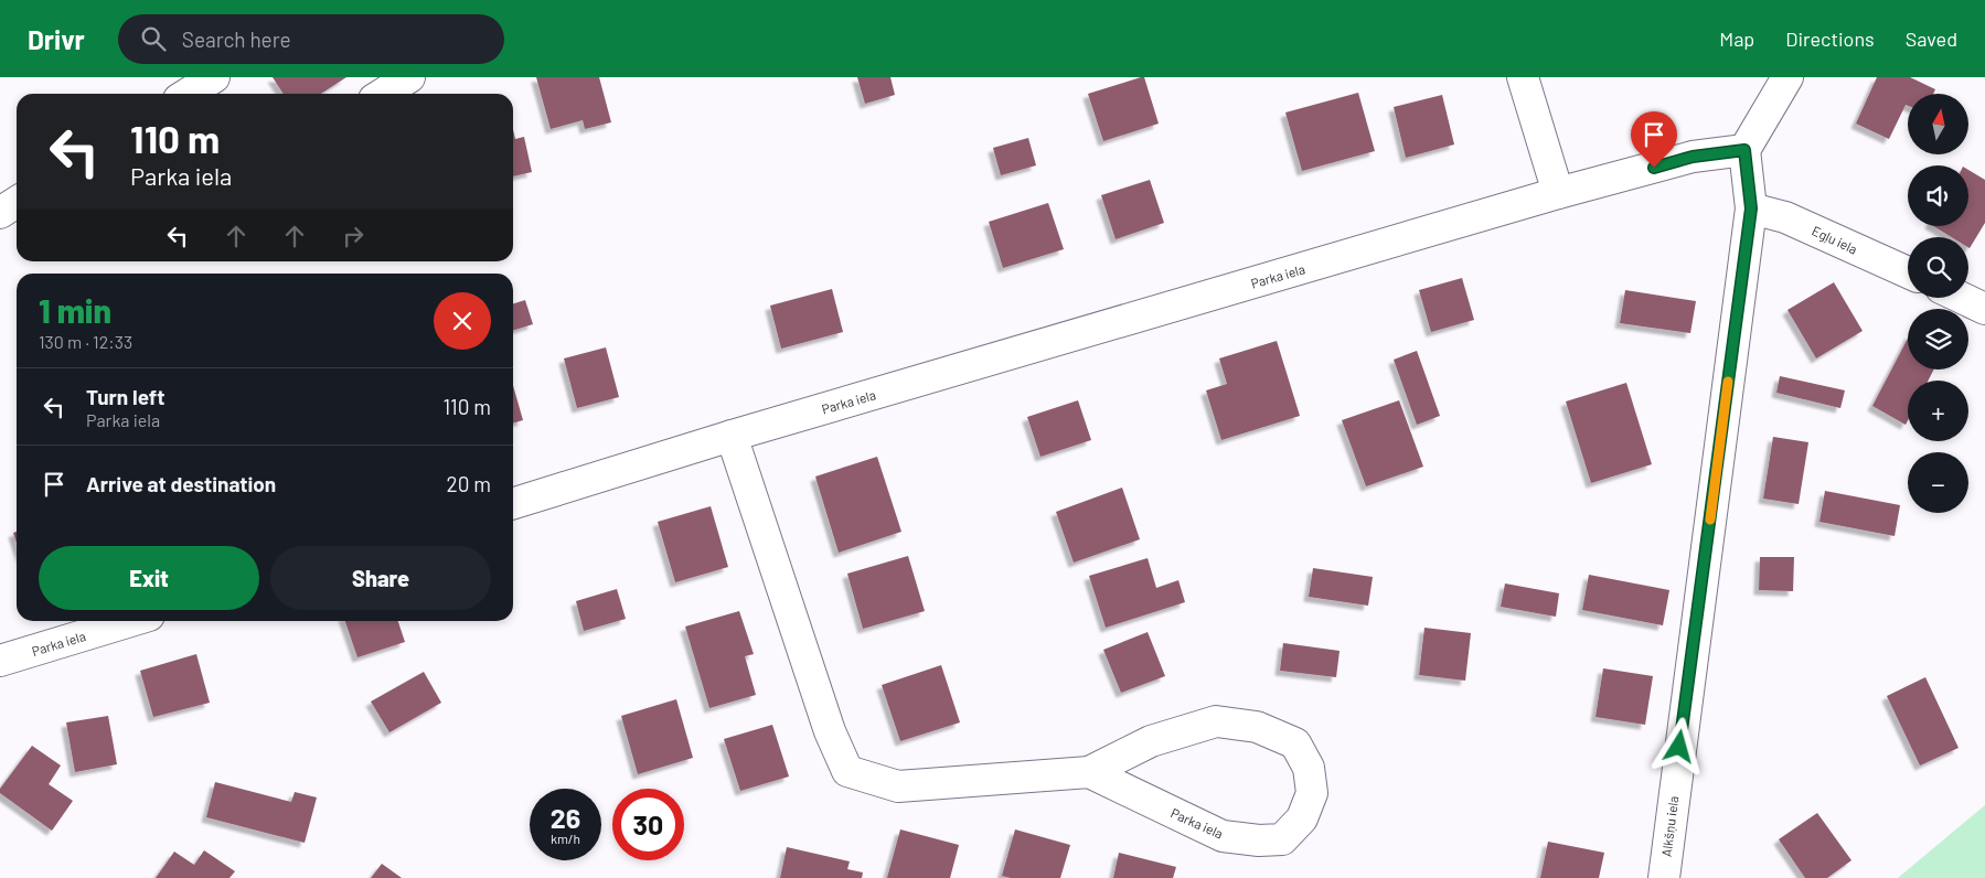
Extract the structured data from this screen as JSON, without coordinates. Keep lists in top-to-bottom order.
{
  "streets": {
    "street": ["Egļu iela", "Parka iela", "Alkšņu iela"]
  },
  "crossings": [
    ["Egļu iela", "Alkšņu iela"],
    ["Parka iela", "Alkšņu iela"]
  ],
  "north": "top",
  "page": {
    "header": "Drivr",
    "search": "Search here",
    "nav": ["Map", "Directions", "Saved"],
    "map_buttons": ["+", "−"],
    "turn": ["110 m", "Parka iela"],
    "heading": ["1 min", "130 m · 12:33"],
    "list": [
      {
        "name": "Turn left",
        "note": "Parka iela",
        "value": "110 m"
      },
      {
        "name": "Arrive at destination",
        "value": "20 m"
      }
    ],
    "buttons": ["Exit", "Share"],
    "speed": "26 km/h",
    "limit": "30"
  }
}
